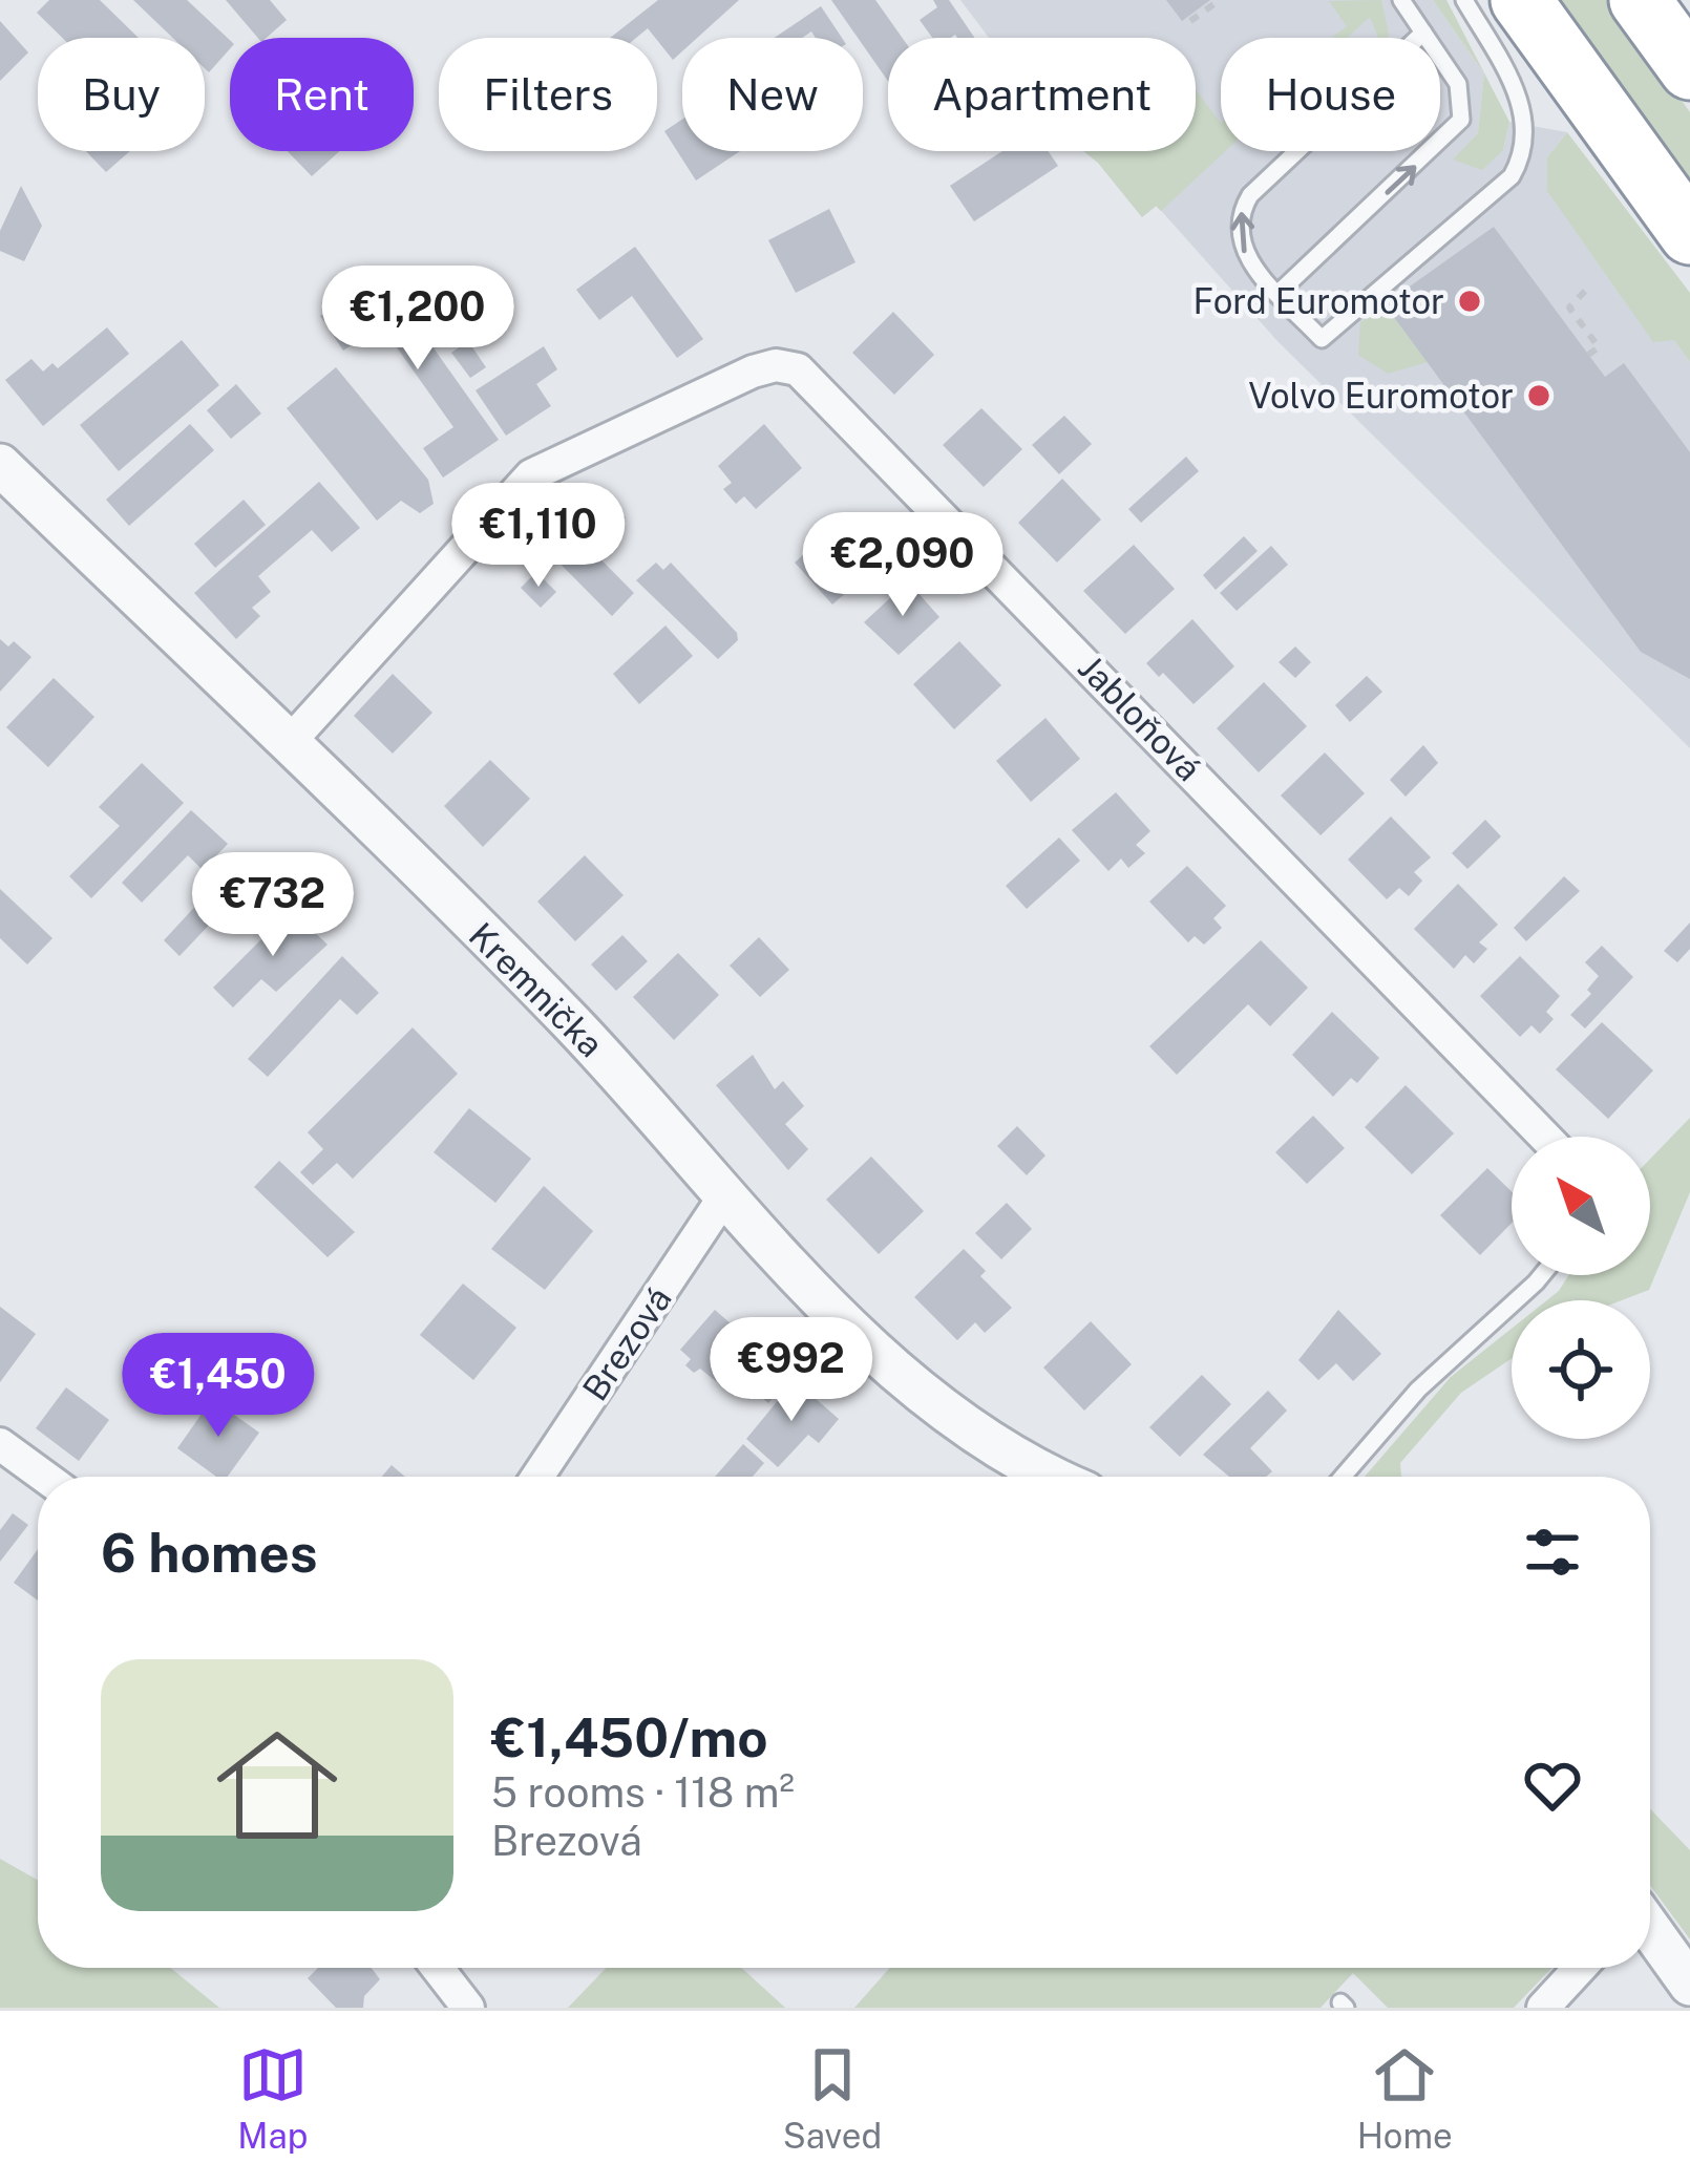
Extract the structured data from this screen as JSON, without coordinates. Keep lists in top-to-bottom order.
{
  "streets": {
    "street": ["Jabloňová", "Kremnička", "Brezová"]
  },
  "crossings": [
    ["Jabloňová", "Kremnička"],
    ["Kremnička", "Brezová"]
  ],
  "places": ["Ford Euromotor", "Volvo Euromotor"],
  "north": "top left",
  "page": {
    "chip": [
      "Buy",
      "Rent",
      "Filters",
      "New",
      "Apartment",
      "House"
    ],
    "price": [
      "€1,200",
      "€1,110",
      "€2,090",
      "€732",
      "€992",
      "€1,450"
    ],
    "heading": "6 homes",
    "list": [
      {
        "name": "€1,450/mo",
        "note": "5 rooms · 118 m² · Brezová"
      }
    ],
    "tabs": ["Map", "Saved", "Home"]
  }
}
